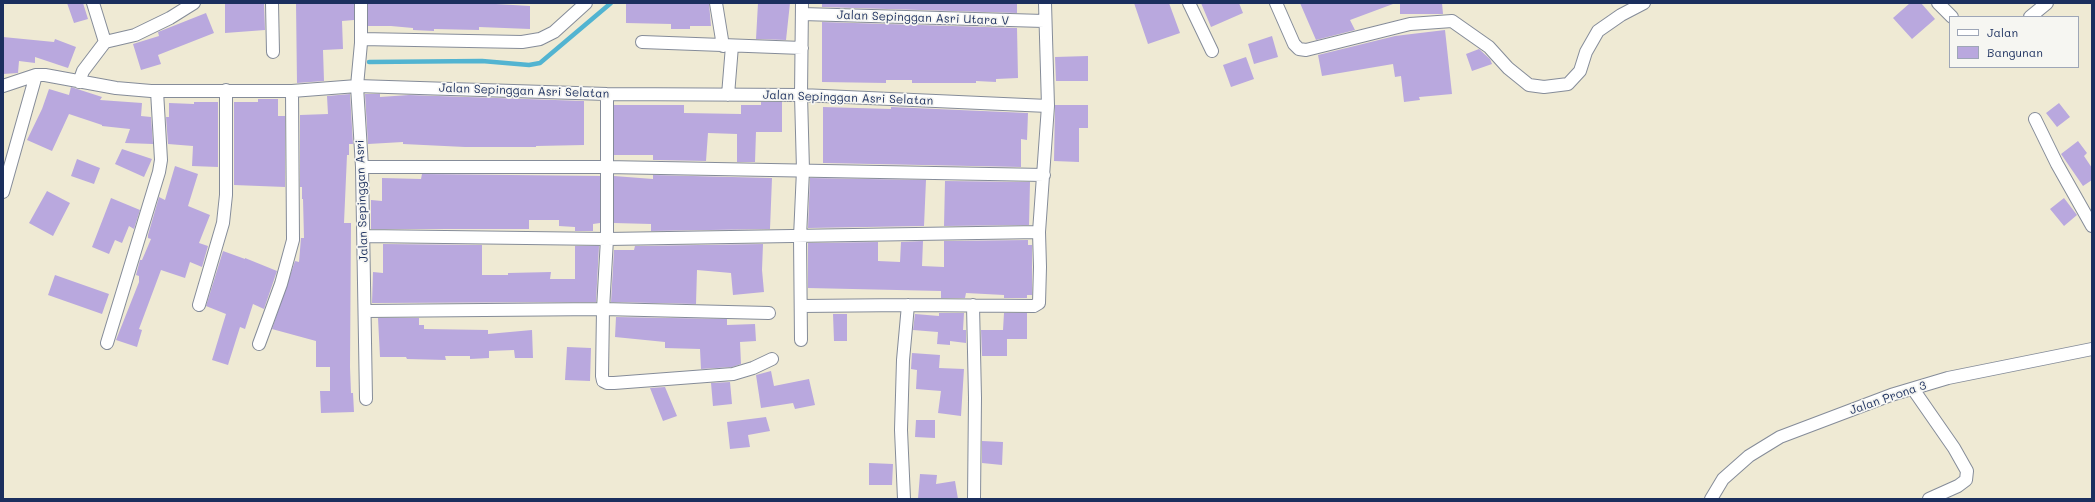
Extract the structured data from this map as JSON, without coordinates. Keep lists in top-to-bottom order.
{
  "streets": {
    "street": [
      "Jalan Sepinggan Asri Utara V",
      "Jalan Sepinggan Asri Selatan",
      "Jalan Sepinggan Asri",
      "Jalan Prona 3"
    ]
  },
  "crossings": [
    ["Jalan Sepinggan Asri Selatan", "Jalan Sepinggan Asri"]
  ],
  "legend": ["Jalan", "Bangunan"]
}
